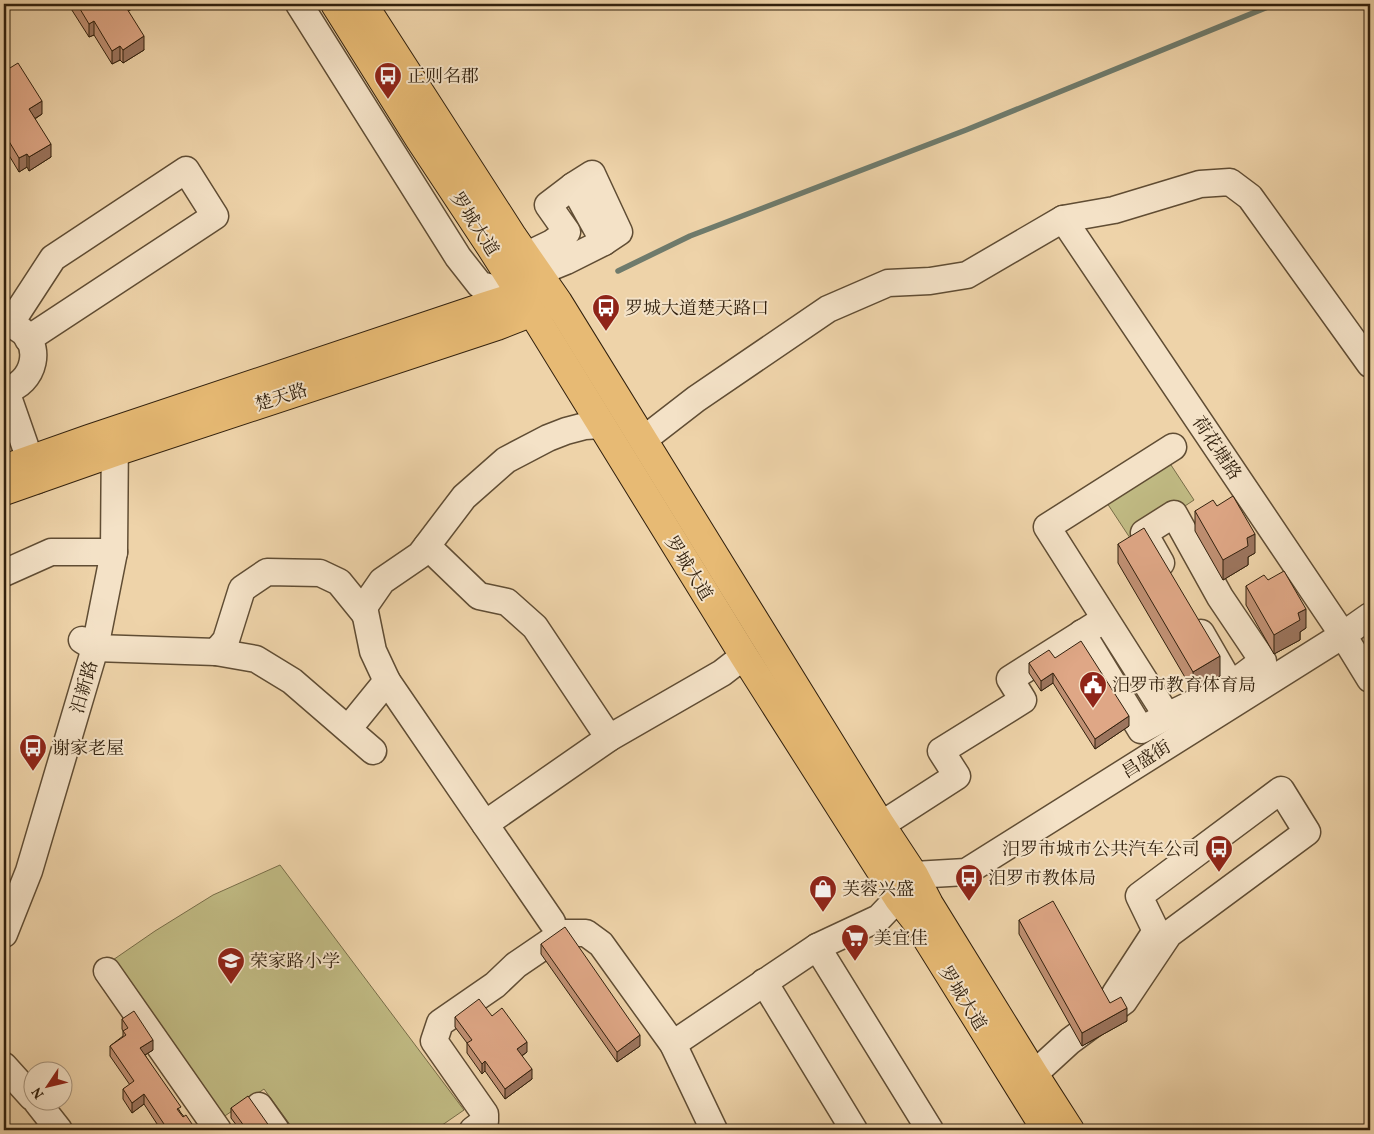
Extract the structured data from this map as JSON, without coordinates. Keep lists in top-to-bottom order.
{
  "streets": {
    "main road": ["罗城大道", "楚天路"],
    "street": ["荷花塘路", "汨新路", "昌盛街"]
  },
  "crossings": [
    ["罗城大道", "楚天路"],
    ["罗城大道", "昌盛街"],
    ["楚天路", "汨新路"],
    ["荷花塘路", "昌盛街"]
  ],
  "places": {
    "bus stop": [
      "正则名郡",
      "罗城大道楚天路口",
      "谢家老屋",
      "汨罗市城市公共汽车公司",
      "汨罗市教体局"
    ],
    "public building": ["汨罗市教育体育局"],
    "shop": ["芙蓉兴盛"],
    "supermarket": ["美宜佳"],
    "school or university": ["荣家路小学"]
  },
  "north": "bottom left"
}
